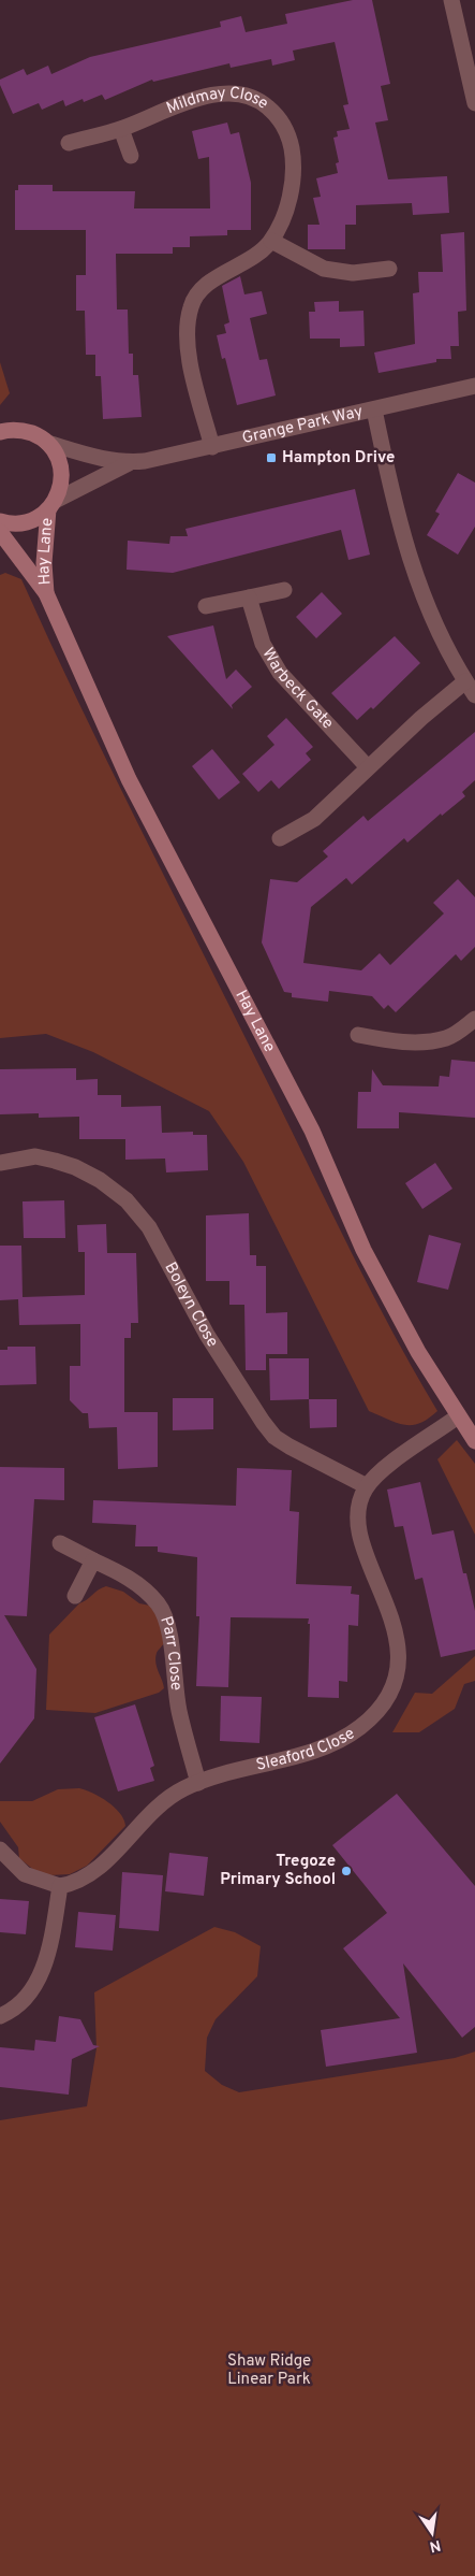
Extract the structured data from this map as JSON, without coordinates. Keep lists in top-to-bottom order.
{
  "streets": {
    "street": [
      "Mildmay Close",
      "Grange Park Way",
      "Hay Lane",
      "Warbeck Gate",
      "Boleyn Close",
      "Parr Close",
      "Sleaford Close"
    ]
  },
  "crossings": [
    ["Mildmay Close", "Grange Park Way"],
    ["Grange Park Way", "Hay Lane"],
    ["Hay Lane", "Sleaford Close"],
    ["Boleyn Close", "Sleaford Close"],
    ["Parr Close", "Sleaford Close"]
  ],
  "parks": ["Shaw Ridge Linear Park"],
  "places": {
    "transit": ["Hampton Drive"],
    "other": ["Tregoze Primary School"]
  },
  "north": "bottom"
}
